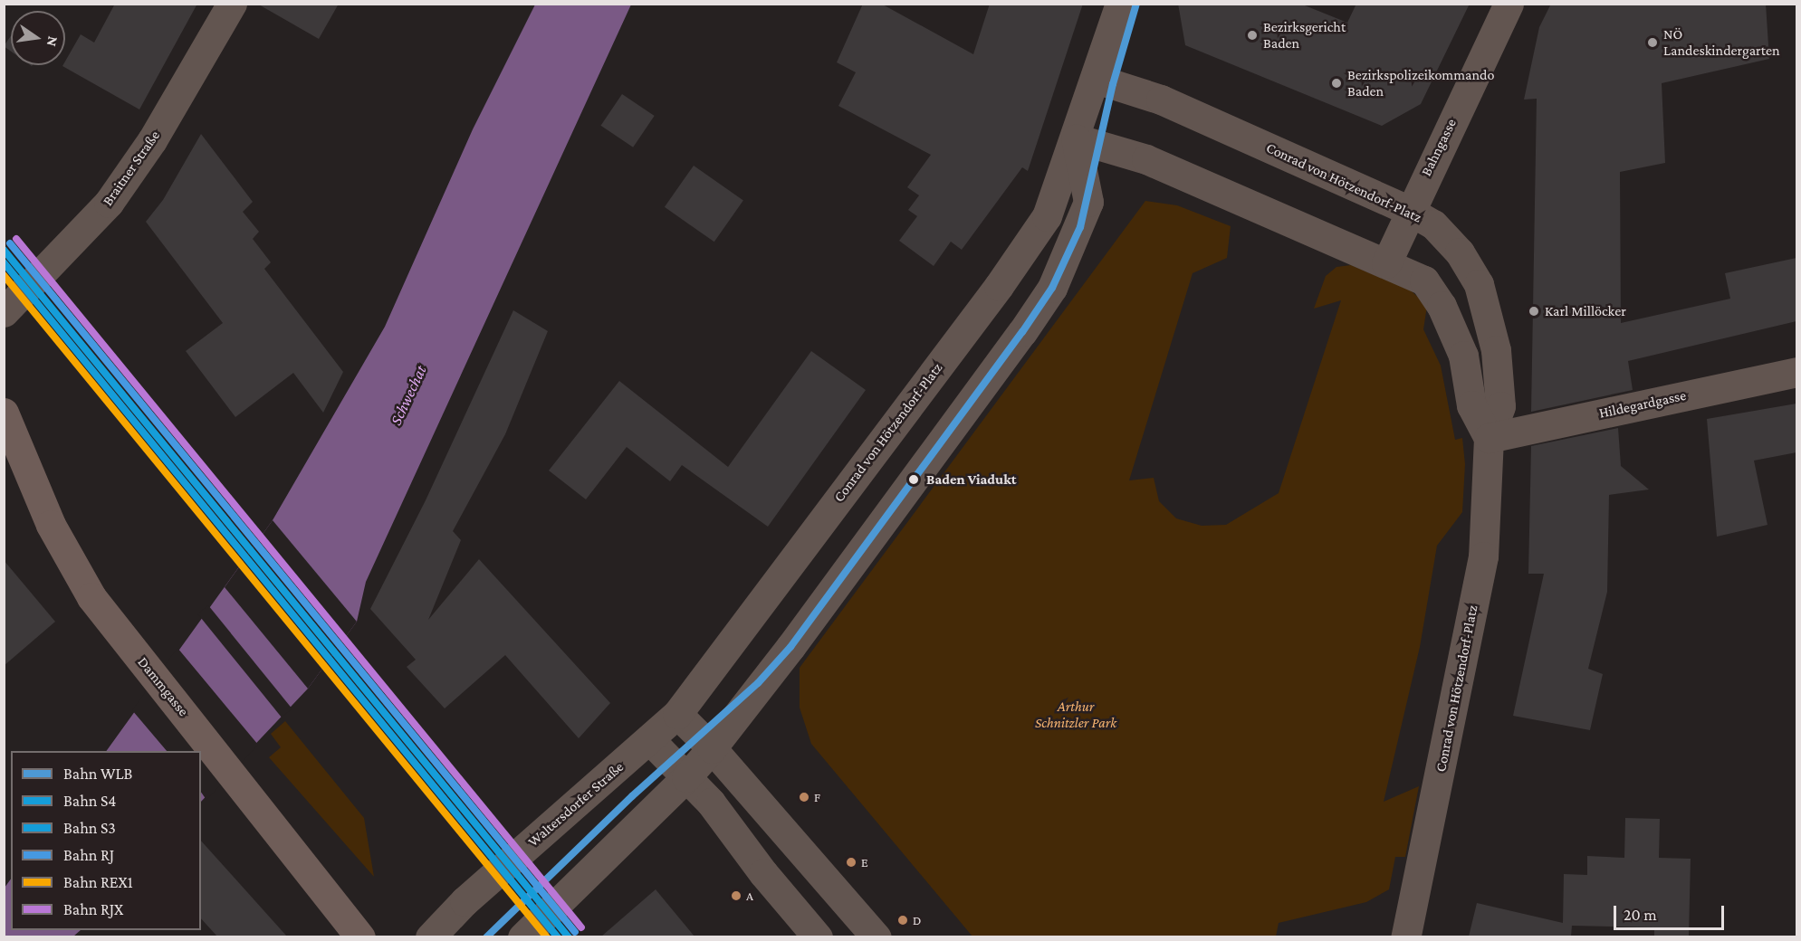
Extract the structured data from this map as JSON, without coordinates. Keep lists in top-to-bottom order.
{
  "streets": {
    "main road": ["Dammgasse"],
    "street": [
      "Bahngasse",
      "Braitner Straße",
      "Conrad von Hötzendorf-Platz",
      "Hildegardgasse",
      "Waltersdorfer Straße"
    ]
  },
  "crossings": [
    ["Bahngasse", "Conrad von Hötzendorf-Platz"],
    ["Conrad von Hötzendorf-Platz", "Hildegardgasse"],
    ["Conrad von Hötzendorf-Platz", "Waltersdorfer Straße"]
  ],
  "water": ["Schwechat"],
  "parks": ["Arthur Schnitzler Park"],
  "places": [
    "Bezirksgericht Baden",
    "NÖ Landeskindergarten",
    "Bezirkspolizeikommando Baden",
    "Karl Millöcker",
    "Baden Viadukt",
    "F",
    "E",
    "A",
    "D"
  ],
  "lines": [
    "rail line WLB",
    "rail line RJX",
    "rail line RJ",
    "rail line S4",
    "rail line S3",
    "rail line REX1"
  ],
  "legend": [
    "Bahn WLB",
    "Bahn S4",
    "Bahn S3",
    "Bahn RJ",
    "Bahn REX1",
    "Bahn RJX"
  ],
  "scale_bar": "20 m",
  "north": "right"
}
